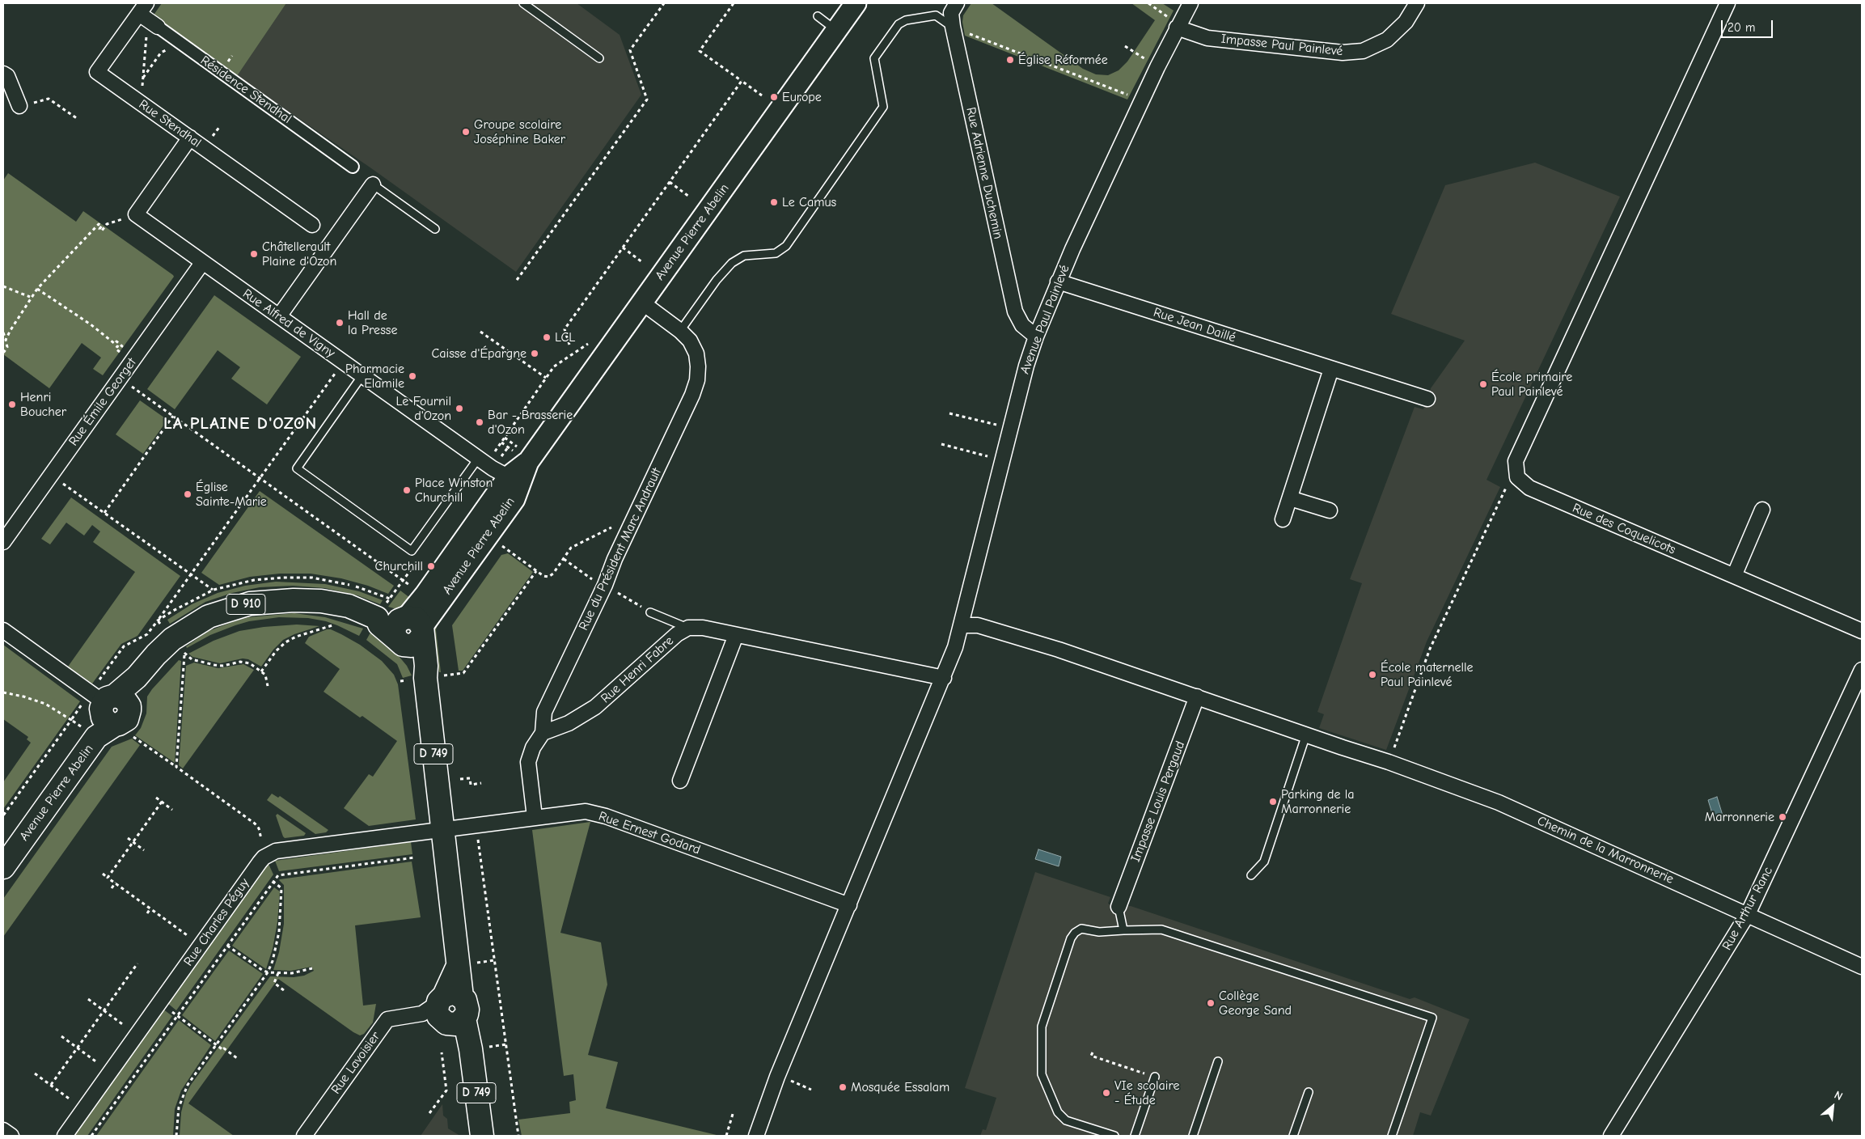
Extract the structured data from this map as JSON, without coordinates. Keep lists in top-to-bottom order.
{
  "streets": {
    "main road": ["Avenue Pierre Abelin", "D 910", "D 749"],
    "street": [
      "Impasse Paul Painlevé",
      "Résidence Stendhal",
      "Rue Stendhal",
      "Rue Adrienne Duchemin",
      "Avenue Paul Painlevé",
      "Rue Alfred de Vigny",
      "Rue Jean Daillé",
      "Rue Émile Georget",
      "Rue des Coquelicots",
      "Rue du Président Marc Andrault",
      "Rue Henri Fabre",
      "Impasse Louis Pergaud",
      "Rue Ernest Godard",
      "Chemin de la Marronnerie",
      "Rue Arthur Ranc",
      "Rue Charles Péguy",
      "Rue Lavoisier"
    ]
  },
  "crossings": [
    ["Impasse Paul Painlevé", "Avenue Paul Painlevé"],
    ["Résidence Stendhal", "Rue Stendhal"],
    ["Rue Adrienne Duchemin", "Avenue Paul Painlevé"],
    ["Avenue Pierre Abelin", "Rue Alfred de Vigny"],
    ["Avenue Pierre Abelin", "Rue du Président Marc Andrault"],
    ["Avenue Pierre Abelin", "D 910"],
    ["Avenue Paul Painlevé", "Rue Jean Daillé"],
    ["Avenue Paul Painlevé", "Rue Henri Fabre"],
    ["Avenue Paul Painlevé", "Rue Ernest Godard"],
    ["Avenue Paul Painlevé", "Chemin de la Marronnerie"],
    ["Rue Alfred de Vigny", "Rue Émile Georget"],
    ["Rue du Président Marc Andrault", "Rue Henri Fabre"],
    ["Rue du Président Marc Andrault", "Rue Ernest Godard"],
    ["D 749", "Rue Ernest Godard"],
    ["D 749", "Rue Charles Péguy"],
    ["D 749", "Rue Lavoisier"],
    ["Impasse Louis Pergaud", "Chemin de la Marronnerie"],
    ["Rue Ernest Godard", "Rue Charles Péguy"],
    ["Chemin de la Marronnerie", "Rue Arthur Ranc"]
  ],
  "districts": ["LA PLAINE D'OZON"],
  "places": [
    "Église Réformée",
    "Europe",
    "Groupe scolaire Joséphine Baker",
    "Le Camus",
    "Châtellerault Plaine d'Ozon",
    "Hall de la Presse",
    "LCL",
    "Caisse d'Épargne",
    "Pharmacie Elamile",
    "École primaire Paul Painlevé",
    "Henri Boucher",
    "Le Fournil d'Ozon",
    "Bar - Brasserie d'Ozon",
    "Place Winston Churchill",
    "Église Sainte-Marie",
    "Churchill",
    "École maternelle Paul Painlevé",
    "Parking de la Marronnerie",
    "Marronnerie",
    "Collège George Sand",
    "Mosquée Essalam",
    "VIe scolaire - Étude"
  ],
  "scale_bar": "20 m",
  "north": "top right"
}
